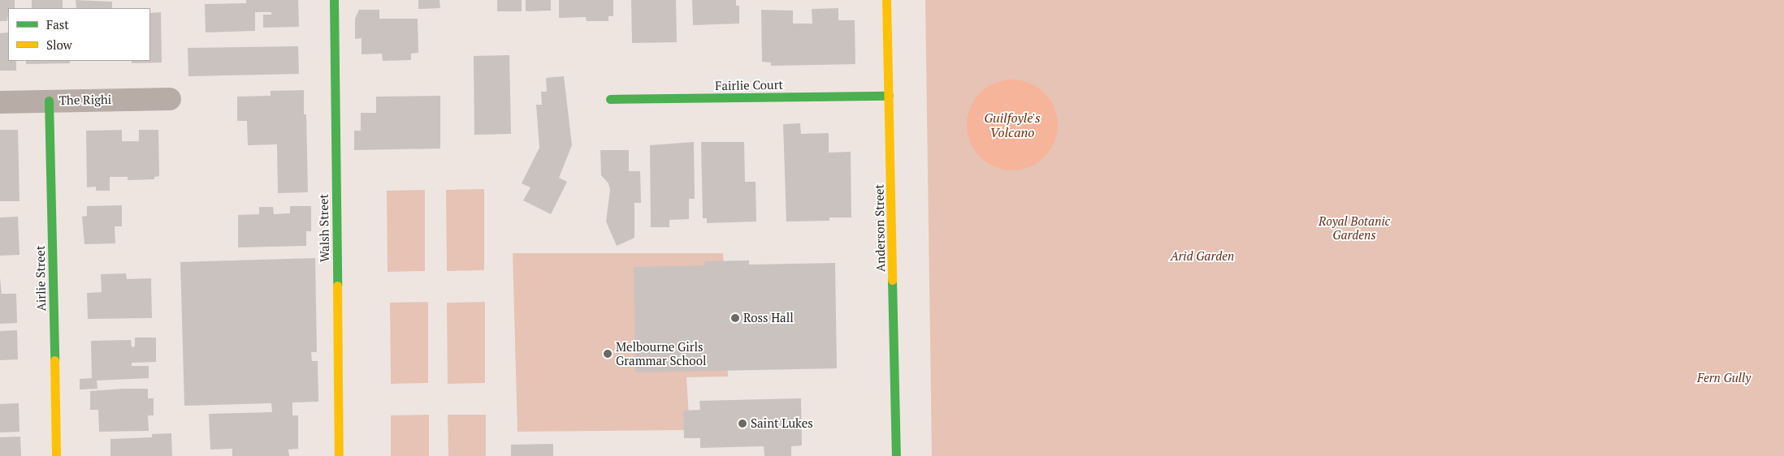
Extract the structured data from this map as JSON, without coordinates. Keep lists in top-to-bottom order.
{
  "streets": {
    "street": [
      "Fairlie Court",
      "The Righi",
      "Walsh Street",
      "Anderson Street",
      "Airlie Street"
    ]
  },
  "crossings": [
    ["Fairlie Court", "Anderson Street"],
    ["The Righi", "Airlie Street"]
  ],
  "water": ["Guilfoyle's Volcano"],
  "parks": ["Royal Botanic Gardens", "Arid Garden", "Fern Gully"],
  "places": ["Ross Hall", "Melbourne Girls Grammar School", "Saint Lukes"],
  "legend": ["Fast", "Slow"]
}
